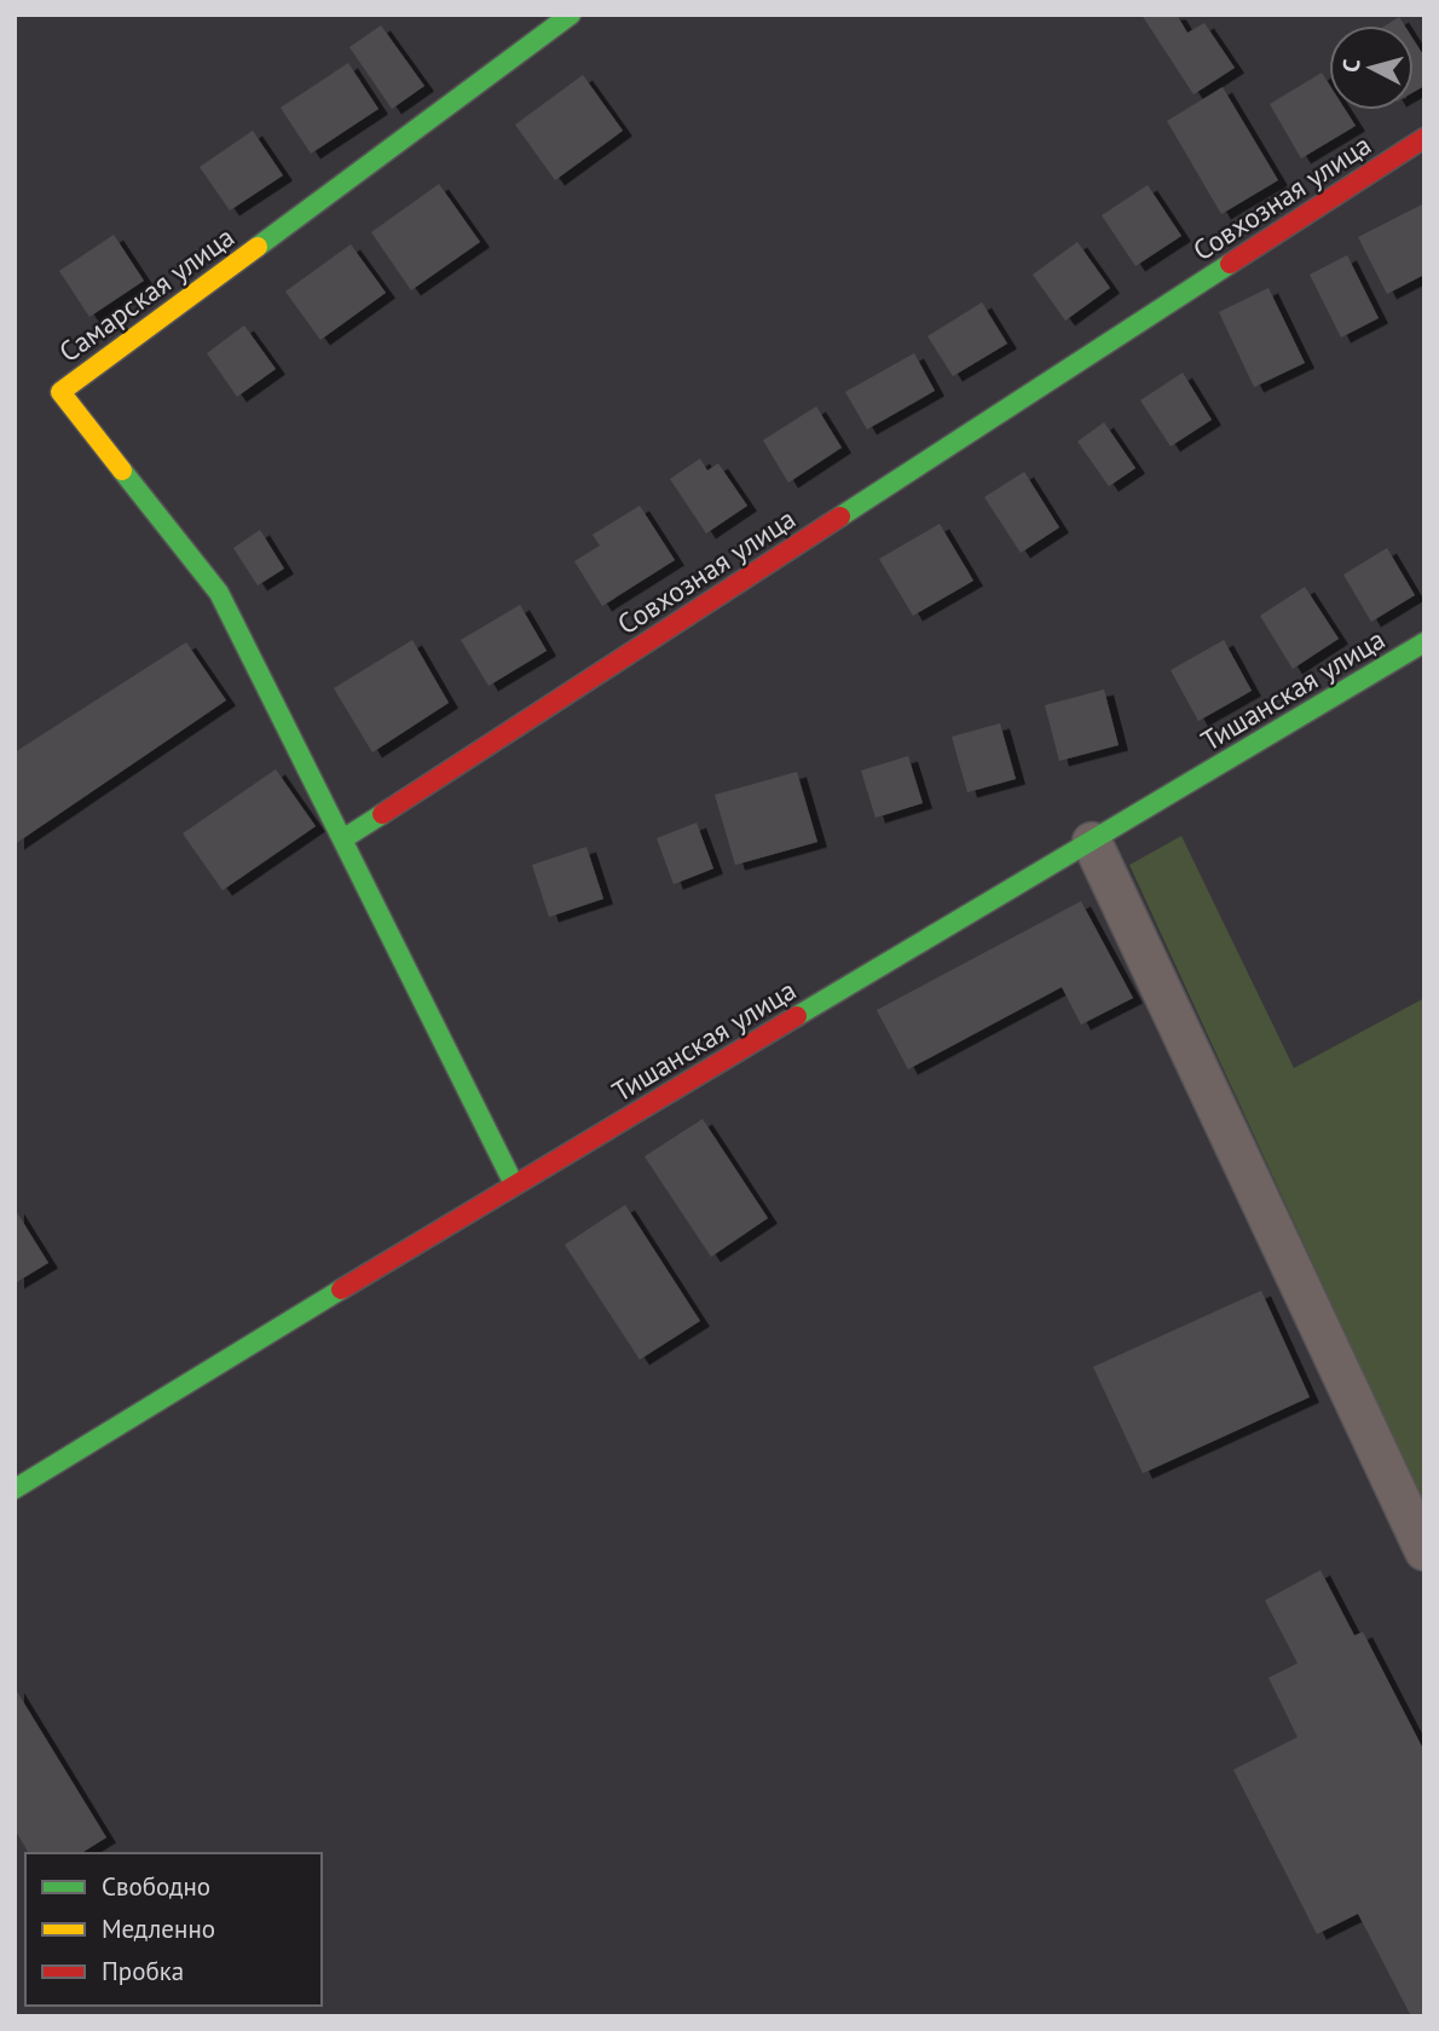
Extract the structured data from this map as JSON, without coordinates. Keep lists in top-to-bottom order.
{
  "streets": {
    "street": ["Совхозная улица", "Самарская улица", "Тишанская улица"]
  },
  "crossings": [
    ["Совхозная улица", "Самарская улица"]
  ],
  "legend": ["Свободно", "Медленно", "Пробка"],
  "north": "left"
}
